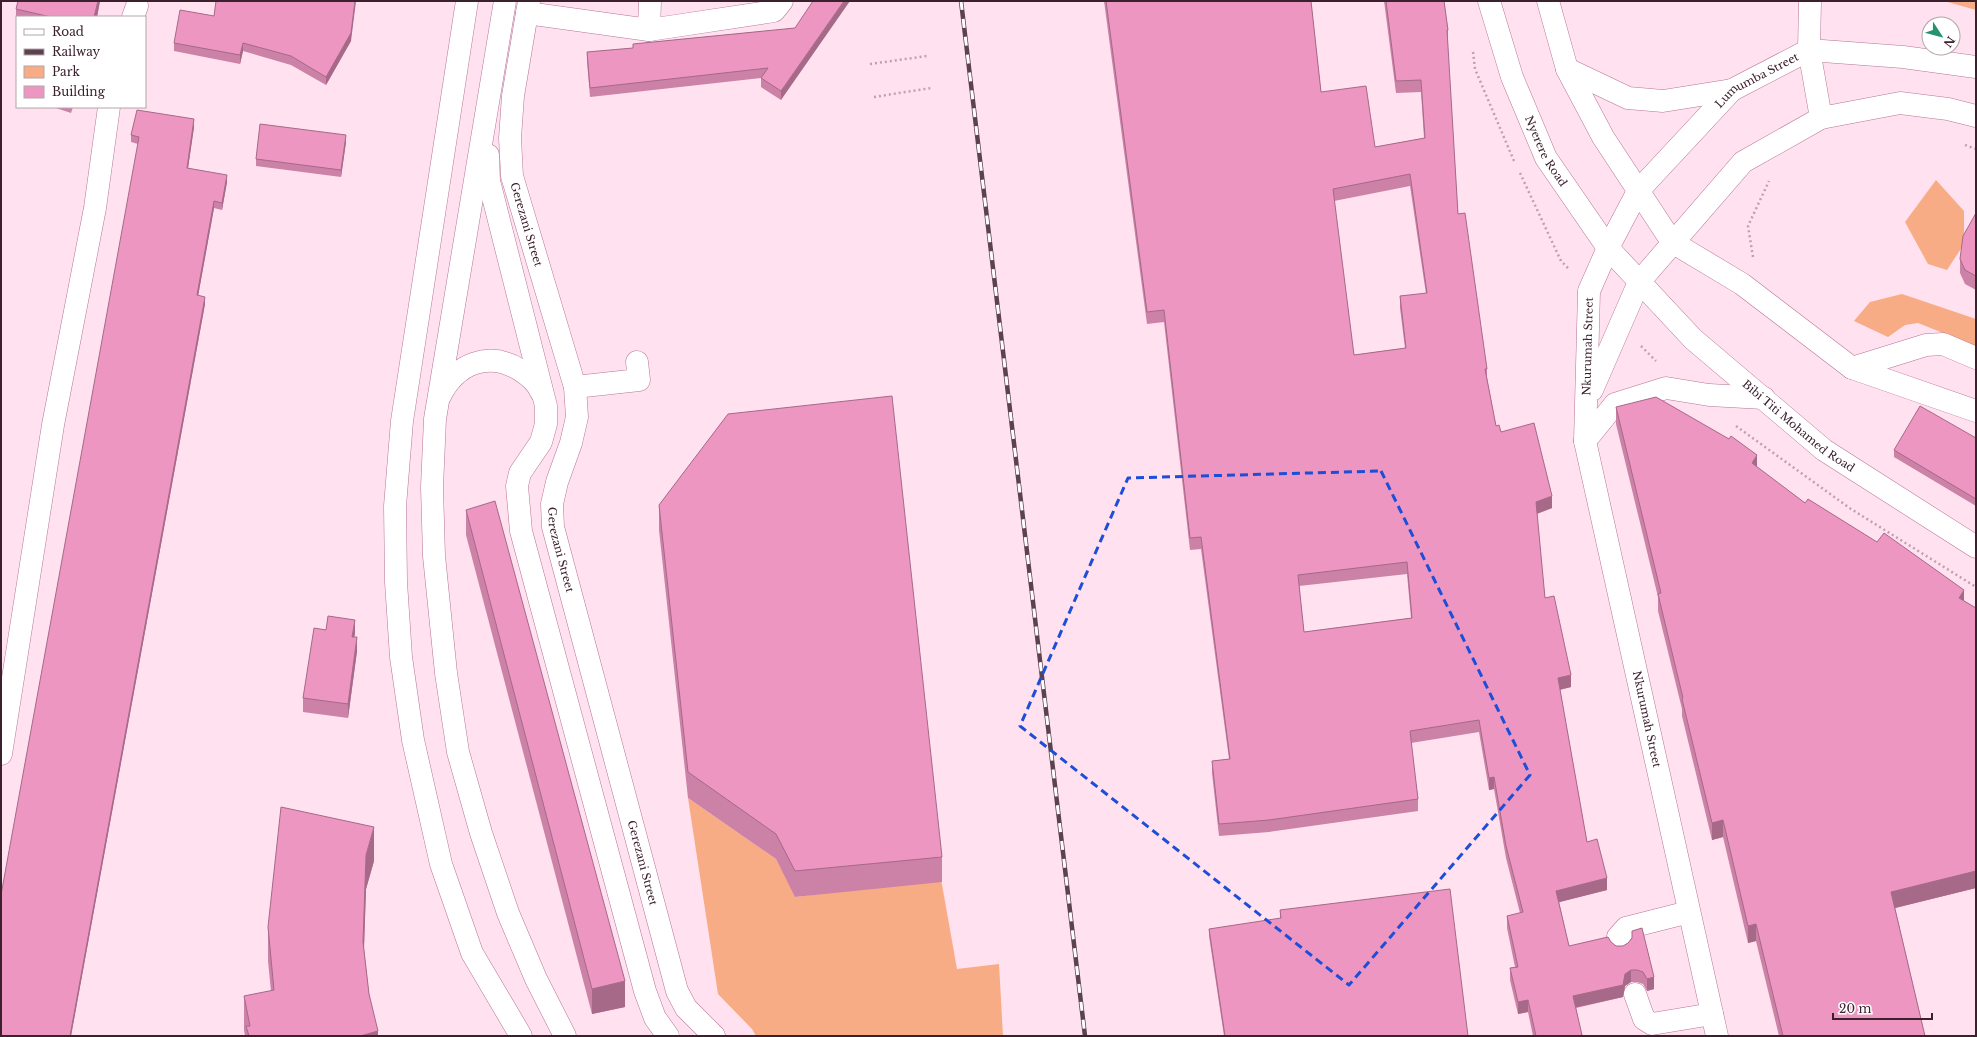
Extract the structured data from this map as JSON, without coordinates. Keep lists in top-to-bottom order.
{
  "streets": {
    "main road": [
      "Lumumba Street",
      "Nyerere Road",
      "Gerezani Street",
      "Nkurumah Street",
      "Bibi Titi Mohamed Road"
    ]
  },
  "crossings": [
    ["Lumumba Street", "Nyerere Road"],
    ["Lumumba Street", "Nkurumah Street"],
    ["Nyerere Road", "Nkurumah Street"],
    ["Nyerere Road", "Bibi Titi Mohamed Road"],
    ["Nkurumah Street", "Bibi Titi Mohamed Road"]
  ],
  "legend": [
    "Road",
    "Railway",
    "Park",
    "Building"
  ],
  "scale_bar": "20 m",
  "north": "bottom right"
}
